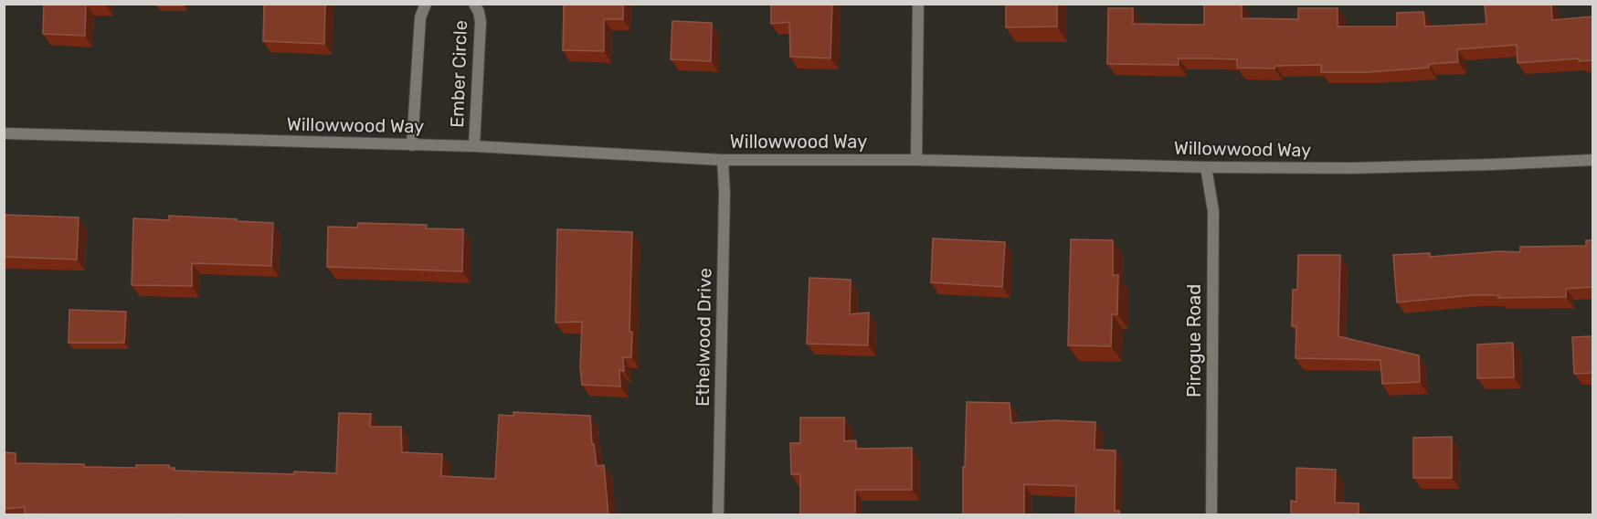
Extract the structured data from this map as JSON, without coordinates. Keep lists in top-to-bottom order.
{
  "streets": {
    "street": [
      "Ember Circle",
      "Willowwood Way",
      "Ethelwood Drive",
      "Pirogue Road"
    ]
  },
  "crossings": [
    ["Ember Circle", "Willowwood Way"],
    ["Willowwood Way", "Ethelwood Drive"],
    ["Willowwood Way", "Pirogue Road"]
  ]
}
